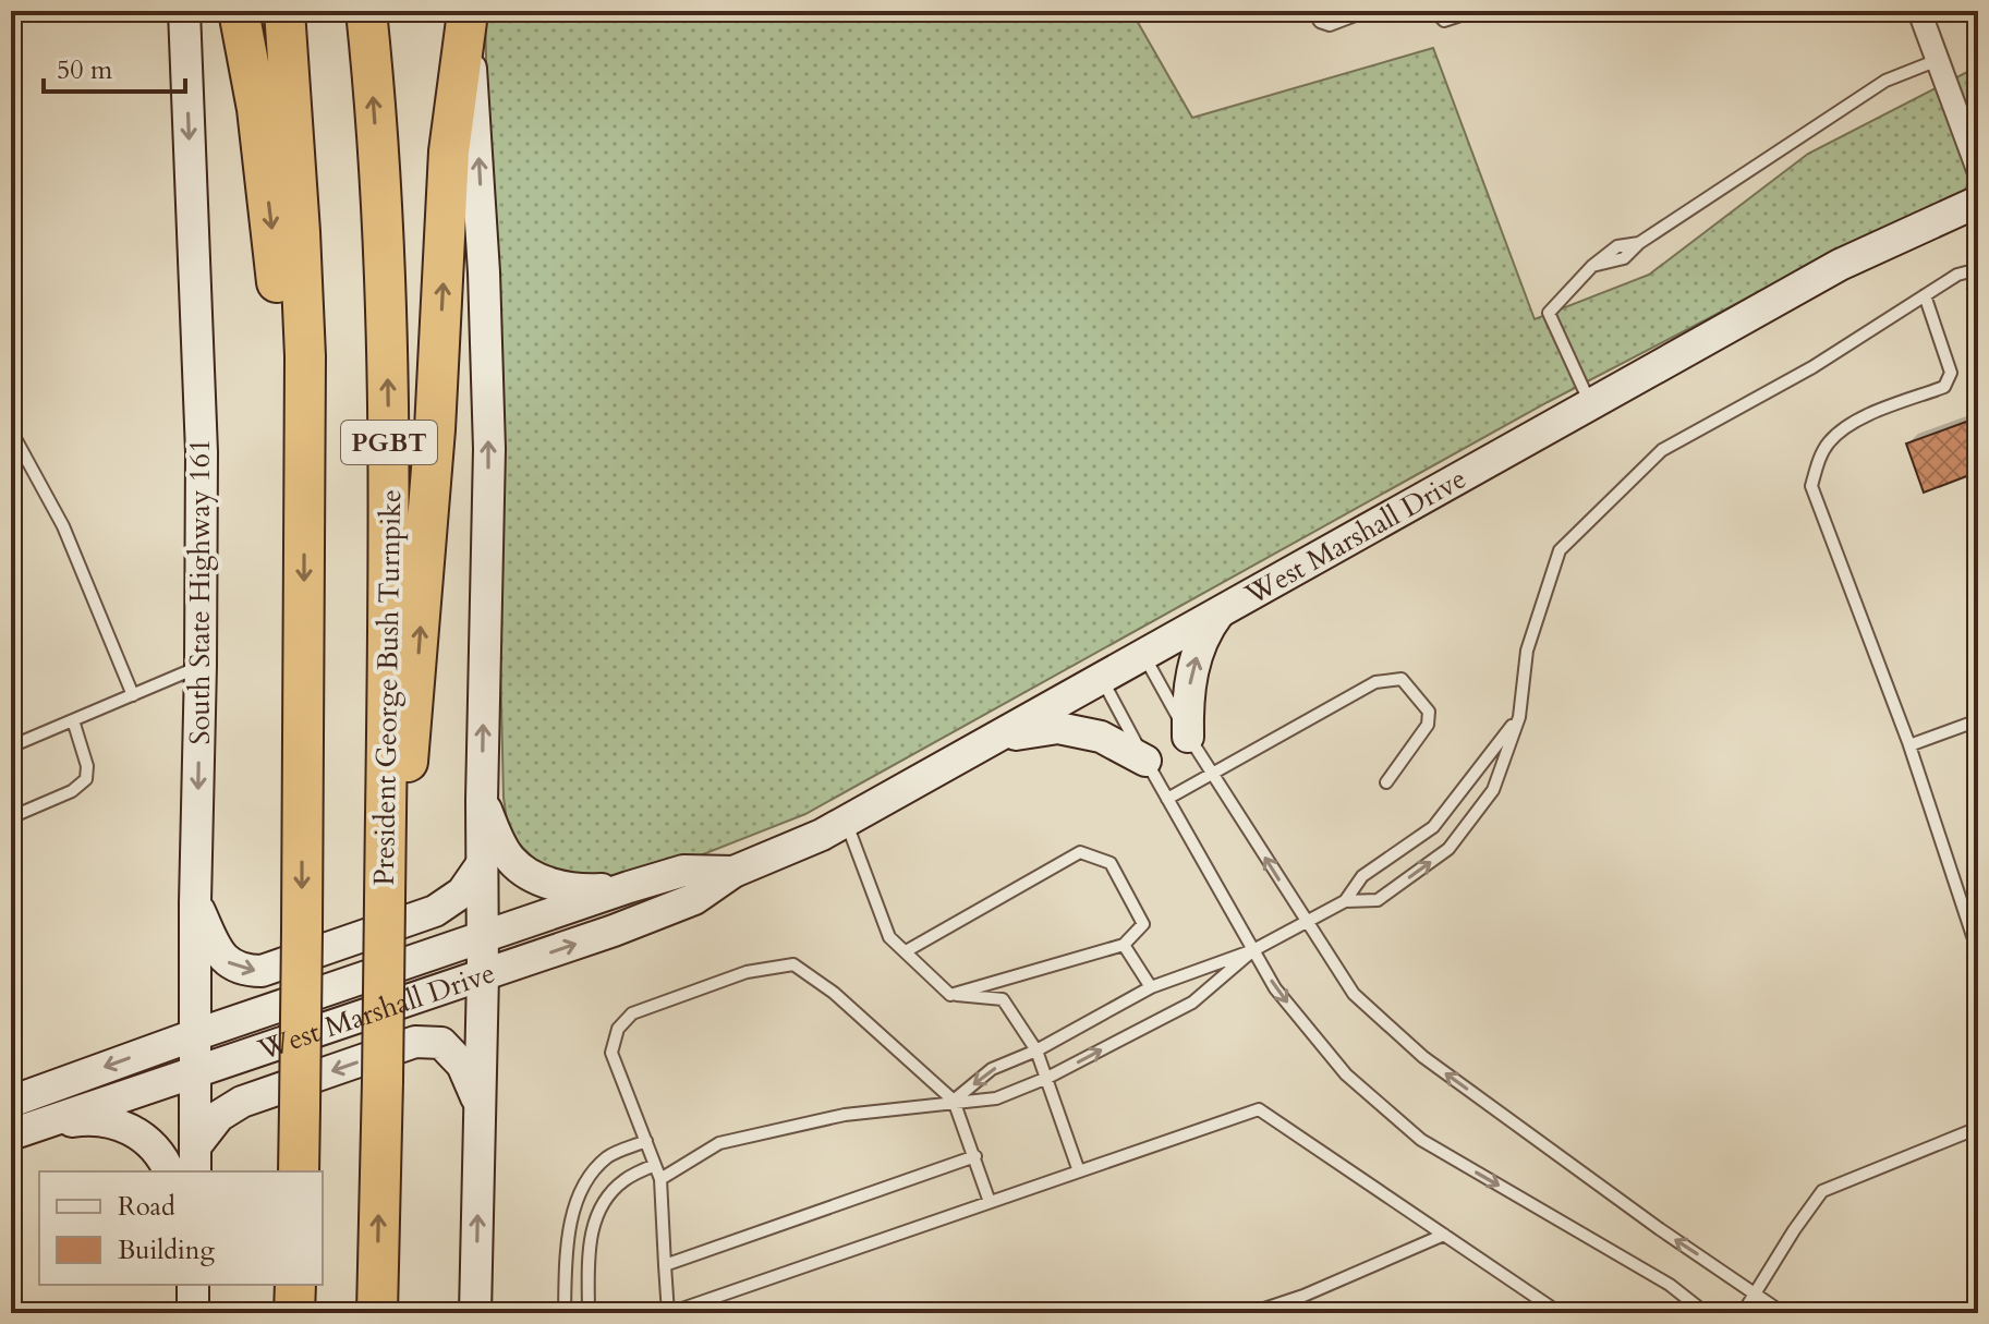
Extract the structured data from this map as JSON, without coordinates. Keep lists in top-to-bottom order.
{
  "streets": {
    "highway": ["PGBT", "President George Bush Turnpike"],
    "main road": ["West Marshall Drive", "South State Highway 161"]
  },
  "crossings": [
    ["West Marshall Drive", "South State Highway 161"]
  ],
  "one_way": ["South State Highway 161"],
  "legend": ["Road", "Building"],
  "scale_bar": "50 m"
}
